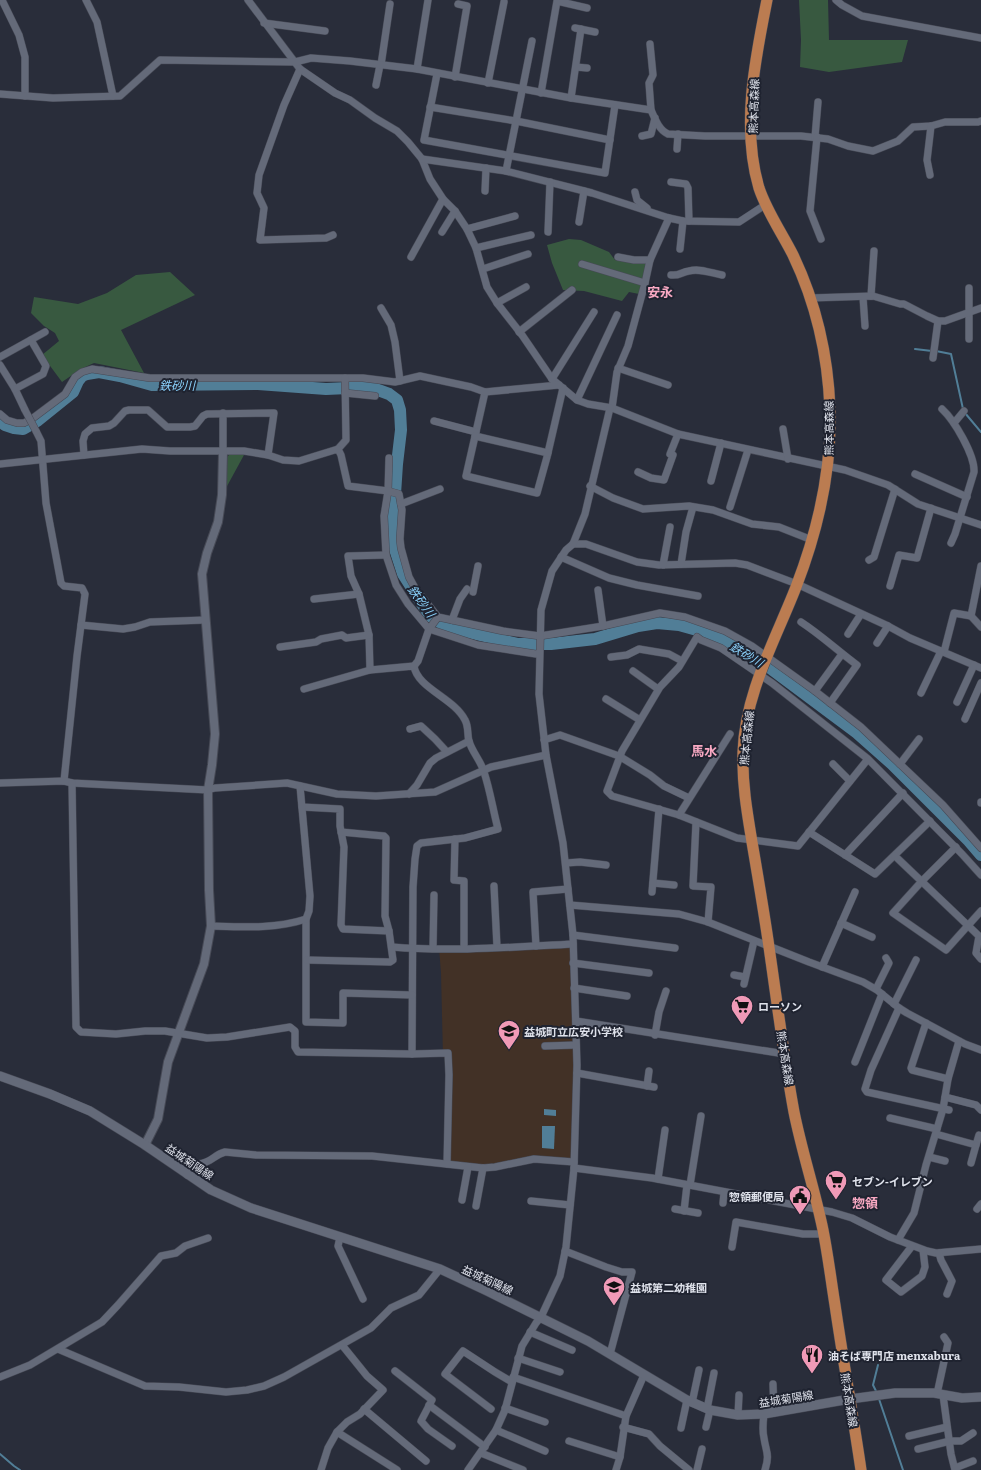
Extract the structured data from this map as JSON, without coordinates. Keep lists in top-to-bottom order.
{
  "streets": {
    "main road": ["熊本高森線", "益城菊陽線"]
  },
  "crossings": [
    ["熊本高森線", "益城菊陽線"]
  ],
  "districts": ["安永", "馬水", "惣領"],
  "water": ["鉄砂川"],
  "places": {
    "supermarket": ["ローソン", "セブン-イレブン"],
    "school or university": ["益城町立広安小学校", "益城第二幼稚園"],
    "public building": ["惣領郵便局"],
    "restaurant": ["油そば専門店 menxabura"]
  }
}
